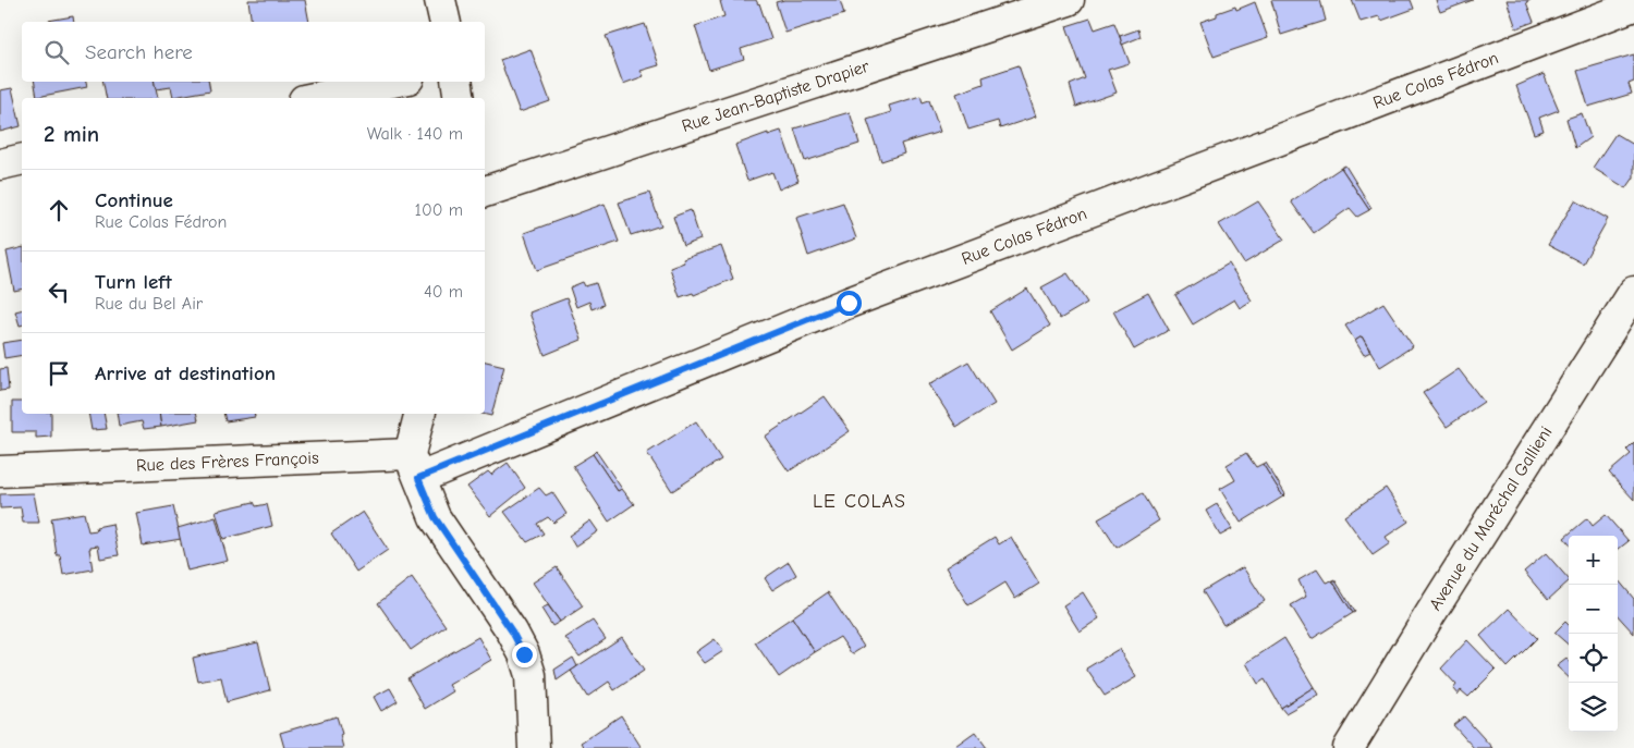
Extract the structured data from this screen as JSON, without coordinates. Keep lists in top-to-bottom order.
{
  "streets": {
    "street": [
      "Rue Colas Fédron",
      "Rue Jean-Baptiste Drapier",
      "Rue des Frères François",
      "Avenue du Maréchal Gallieni"
    ]
  },
  "crossings": [
    ["Rue Colas Fédron", "Rue des Frères François"]
  ],
  "districts": ["LE COLAS"],
  "page": {
    "search": "Search here",
    "heading": ["2 min", "Walk · 140 m"],
    "list": [
      ["Continue", "Rue Colas Fédron", "100 m"],
      ["Turn left", "Rue du Bel Air", "40 m"],
      "Arrive at destination"
    ],
    "map_buttons": ["+", "−"]
  }
}
